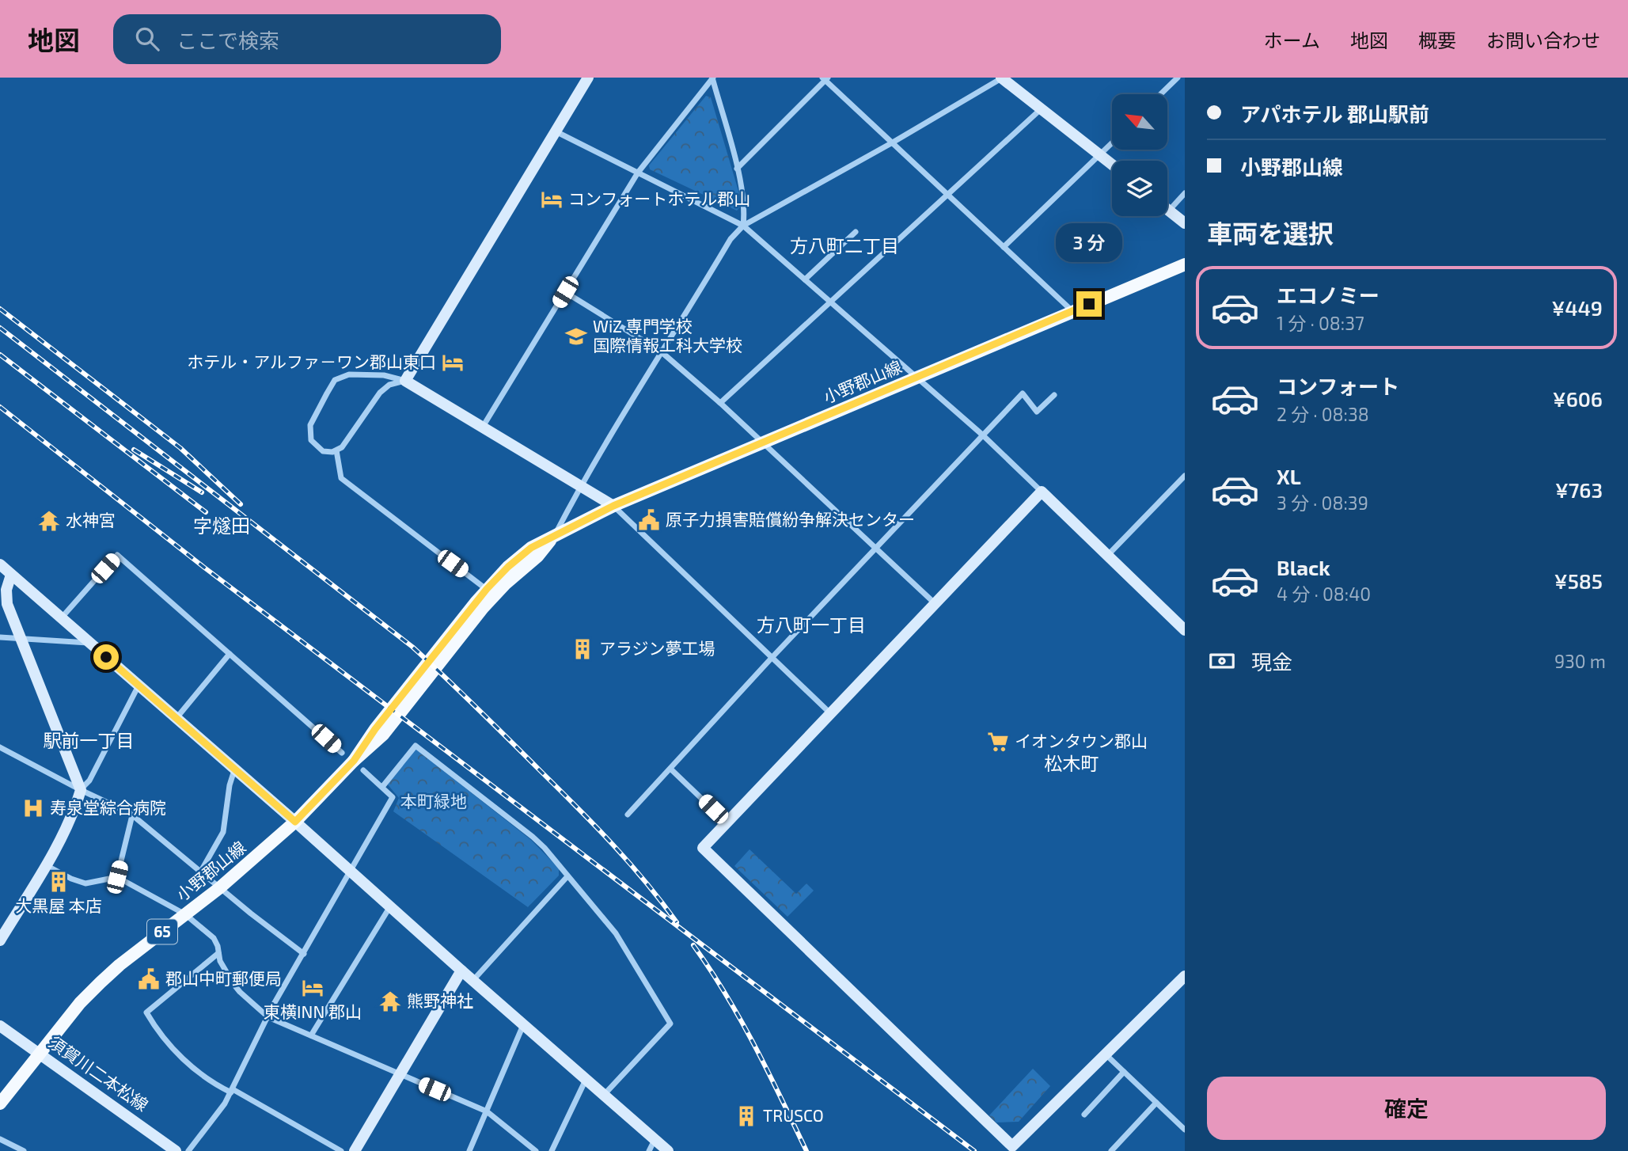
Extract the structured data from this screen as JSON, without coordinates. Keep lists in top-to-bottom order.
{
  "streets": {
    "main road": ["小野郡山線", "65"],
    "street": ["須賀川二本松線"]
  },
  "crossings": [
    ["小野郡山線", "須賀川二本松線"]
  ],
  "districts": [
    "方八町二丁目",
    "字燧田",
    "方八町一丁目",
    "駅前一丁目",
    "松木町"
  ],
  "parks": ["本町緑地"],
  "places": {
    "hotel": ["コンフォートホテル郡山", "ホテル・アルファ－ワン郡山東口", "東横INN 郡山"],
    "school or university": ["WiZ 専門学校 国際情報工科大学校"],
    "public building": ["原子力損害賠償紛争解決センター", "郡山中町郵便局"],
    "temple": ["水神宮", "熊野神社"],
    "building": ["アラジン夢工場", "大黒屋 本店", "TRUSCO"],
    "supermarket": ["イオンタウン郡山"],
    "hospital": ["寿泉堂綜合病院"]
  },
  "north": "top left",
  "page": {
    "header": "地図",
    "search": "ここで検索",
    "nav": [
      "ホーム",
      "地図",
      "概要",
      "お問い合わせ"
    ],
    "banner": ["アパホテル 郡山駅前", "小野郡山線"],
    "heading": "車両を選択",
    "bubble": "3 分",
    "list": [
      {
        "name": "エコノミー",
        "note": "1 分 · 08:37",
        "value": "¥449"
      },
      {
        "name": "コンフォート",
        "note": "2 分 · 08:38",
        "value": "¥606"
      },
      {
        "name": "XL",
        "note": "3 分 · 08:39",
        "value": "¥763"
      },
      {
        "name": "Black",
        "note": "4 分 · 08:40",
        "value": "¥585"
      }
    ],
    "pay": ["現金", "930 m"],
    "buttons": "確定"
  }
}
